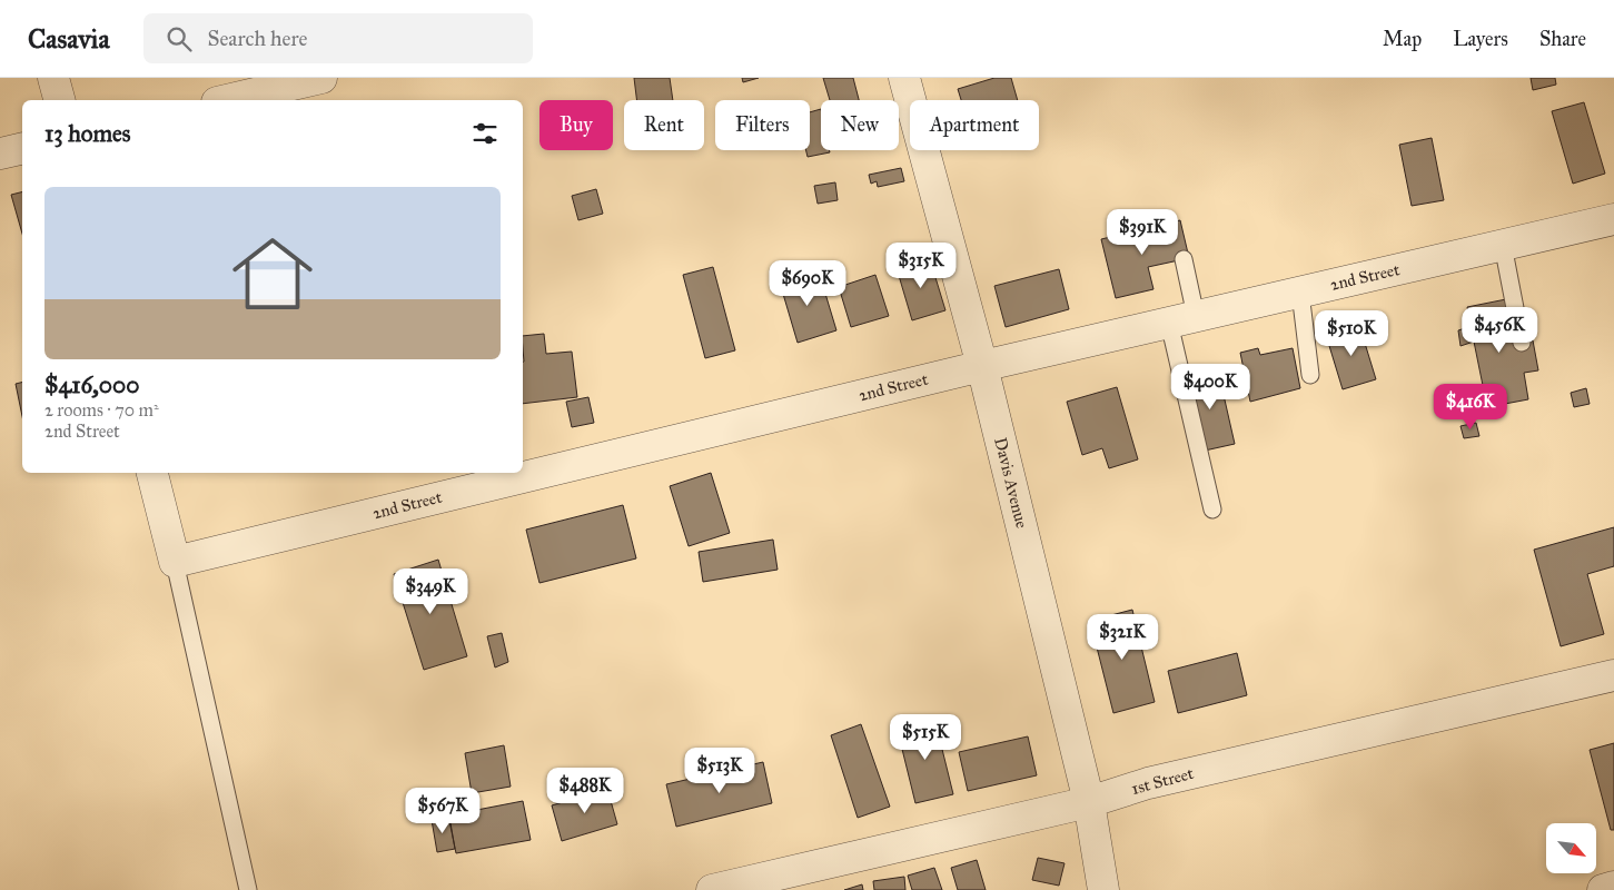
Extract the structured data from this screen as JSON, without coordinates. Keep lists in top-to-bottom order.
{
  "streets": {
    "street": ["2nd Street", "Davis Avenue", "1st Street"]
  },
  "crossings": [
    ["2nd Street", "Davis Avenue"],
    ["Davis Avenue", "1st Street"]
  ],
  "north": "bottom right",
  "page": {
    "header": "Casavia",
    "search": "Search here",
    "nav": ["Map", "Layers", "Share"],
    "chip": [
      "Buy",
      "Rent",
      "Filters",
      "New",
      "Apartment"
    ],
    "heading": "13 homes",
    "list": [
      {
        "name": "$416,000",
        "note": "2 rooms · 70 m² · 2nd Street"
      }
    ],
    "price": [
      "$391K",
      "$315K",
      "$690K",
      "$456K",
      "$510K",
      "$400K",
      "$416K",
      "$349K",
      "$321K",
      "$515K",
      "$513K",
      "$488K",
      "$567K"
    ]
  }
}
